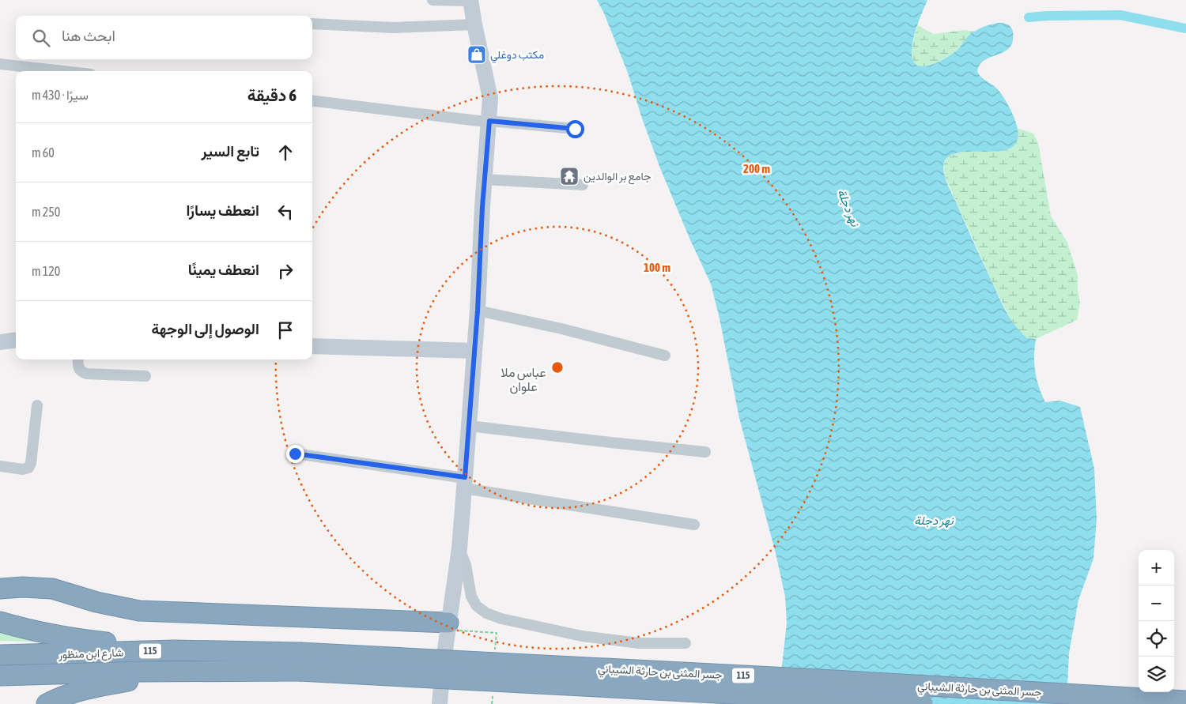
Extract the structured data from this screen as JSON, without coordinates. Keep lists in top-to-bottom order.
{
  "streets": {
    "highway": ["115", "شارع ابن منظور", "جسر المثنى بن حارثة الشيباني"]
  },
  "crossings": [
    ["شارع ابن منظور", "جسر المثنى بن حارثة الشيباني"]
  ],
  "districts": ["عباس ملا علوان"],
  "water": ["نهر دجلة"],
  "places": {
    "shop": ["مكتب دوغلي"],
    "temple": ["جامع بر الوالدين"]
  },
  "page": {
    "search": "ابحث هنا",
    "heading": ["6 دقيقة", "سيرًا · 430 m"],
    "list": [
      ["تابع السير", "60 m"],
      ["انعطف يسارًا", "250 m"],
      ["انعطف يمينًا", "120 m"],
      "الوصول إلى الوجهة"
    ],
    "map_buttons": ["+", "−"]
  },
  "rings": ["200 m", "100 m"]
}
